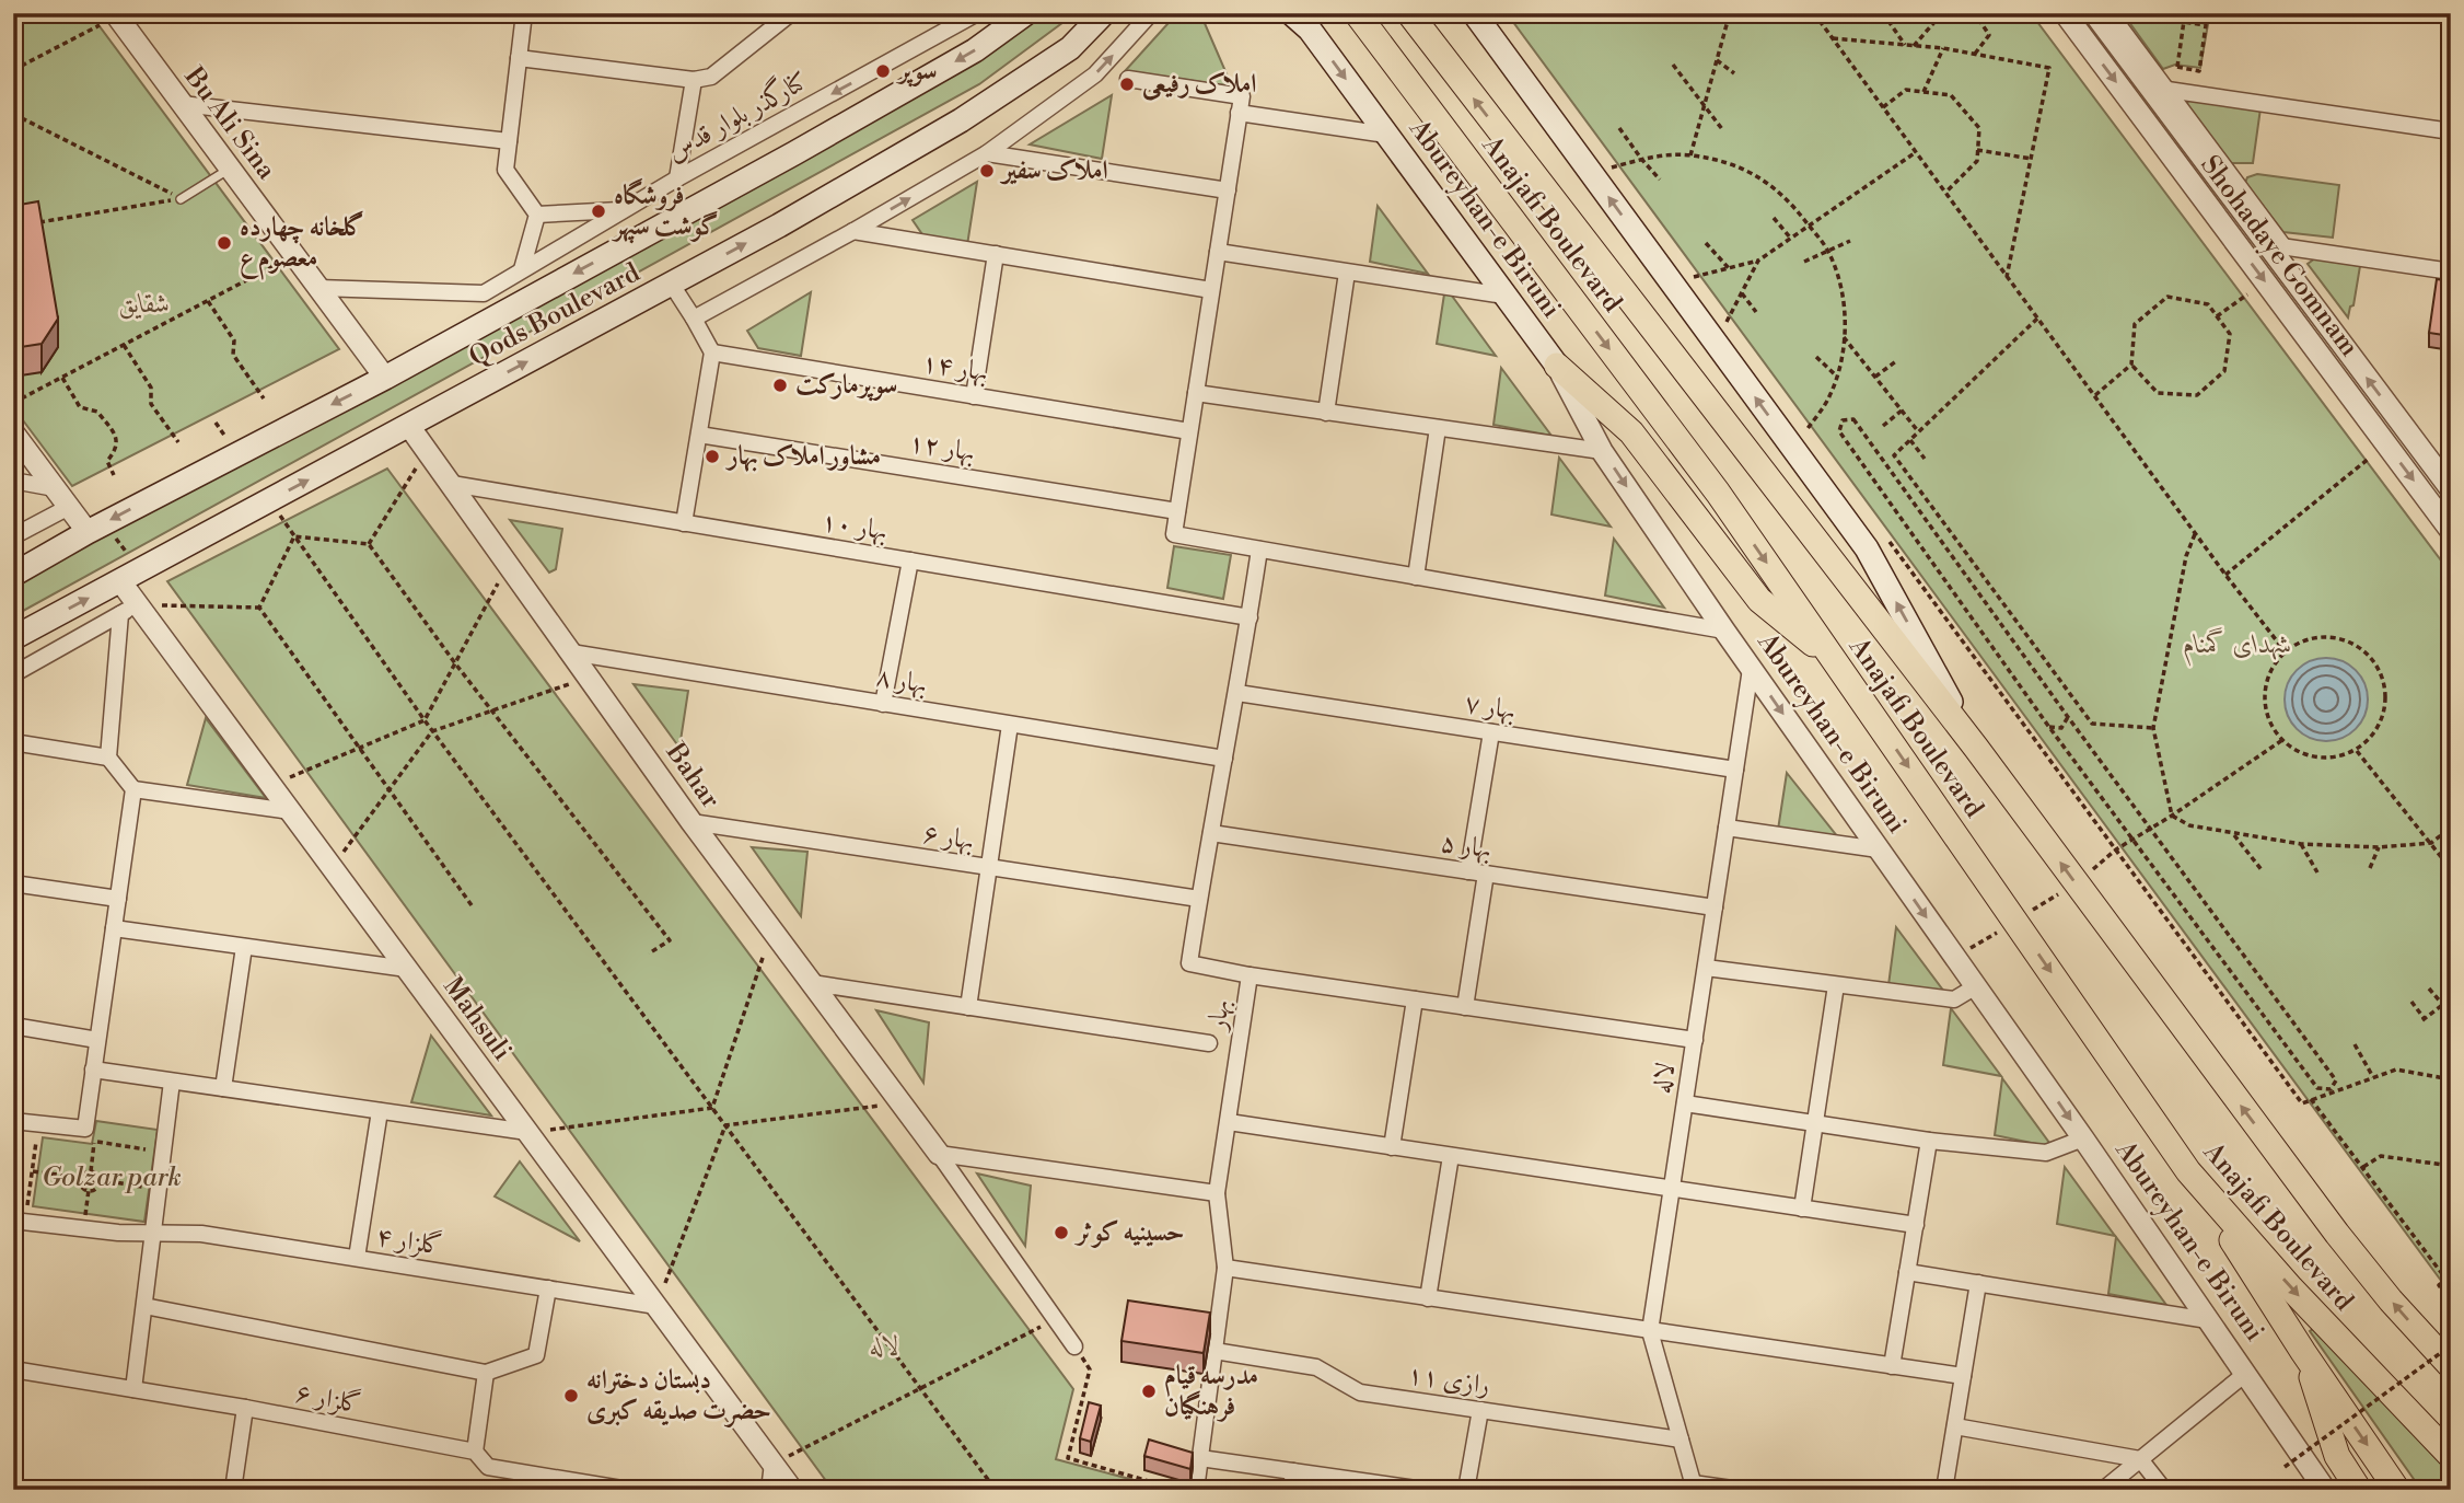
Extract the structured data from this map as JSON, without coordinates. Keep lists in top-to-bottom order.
{
  "streets": {
    "main road": ["Abureyhan-e Biruni", "Anajafi Boulevard", "Qods Boulevard"],
    "street": [
      "کنارگذر بلوار قدس",
      "Bu Ali Sina",
      "Shohadaye Gomnam",
      "بهار ۱۴",
      "بهار ۱۲",
      "بهار ۱۰",
      "بهار ۸",
      "بهار ۷",
      "Bahar",
      "بهار ۶",
      "بهار ۵",
      "بهار",
      "Mahsuli",
      "لاله",
      "گلزار ۴",
      "رازی ۱۱",
      "گلزار ۶"
    ]
  },
  "crossings": [
    ["کنارگذر بلوار قدس", "Bu Ali Sina"],
    ["Bu Ali Sina", "Qods Boulevard"],
    ["Abureyhan-e Biruni", "لاله"],
    ["Qods Boulevard", "Bahar"],
    ["Qods Boulevard", "Mahsuli"],
    ["بهار ۱۰", "Bahar"],
    ["بهار ۱۰", "بهار"],
    ["بهار ۸", "Bahar"],
    ["بهار ۸", "بهار"],
    ["بهار ۷", "بهار"],
    ["بهار ۷", "لاله"],
    ["Bahar", "بهار ۶"],
    ["بهار ۶", "بهار"],
    ["بهار ۵", "بهار"],
    ["بهار ۵", "لاله"],
    ["بهار", "رازی ۱۱"],
    ["Mahsuli", "گلزار ۴"],
    ["لاله", "رازی ۱۱"]
  ],
  "parks": [
    "شقایق",
    "شهدای گمنام",
    "Golzar park",
    "لاله"
  ],
  "places": [
    "سوپر",
    "املاک رفیعی",
    "املاک سفیر",
    "فروشگاه گوشت سپهر",
    "گلخانه چهارده معصوم ع",
    "سوپرمارکت",
    "مشاور املاک بهار",
    "حسینیه کوثر",
    "مدرسه قیام فرهنگیان",
    "دبستان دخترانه حضرت صدیقه کبری"
  ]
}
